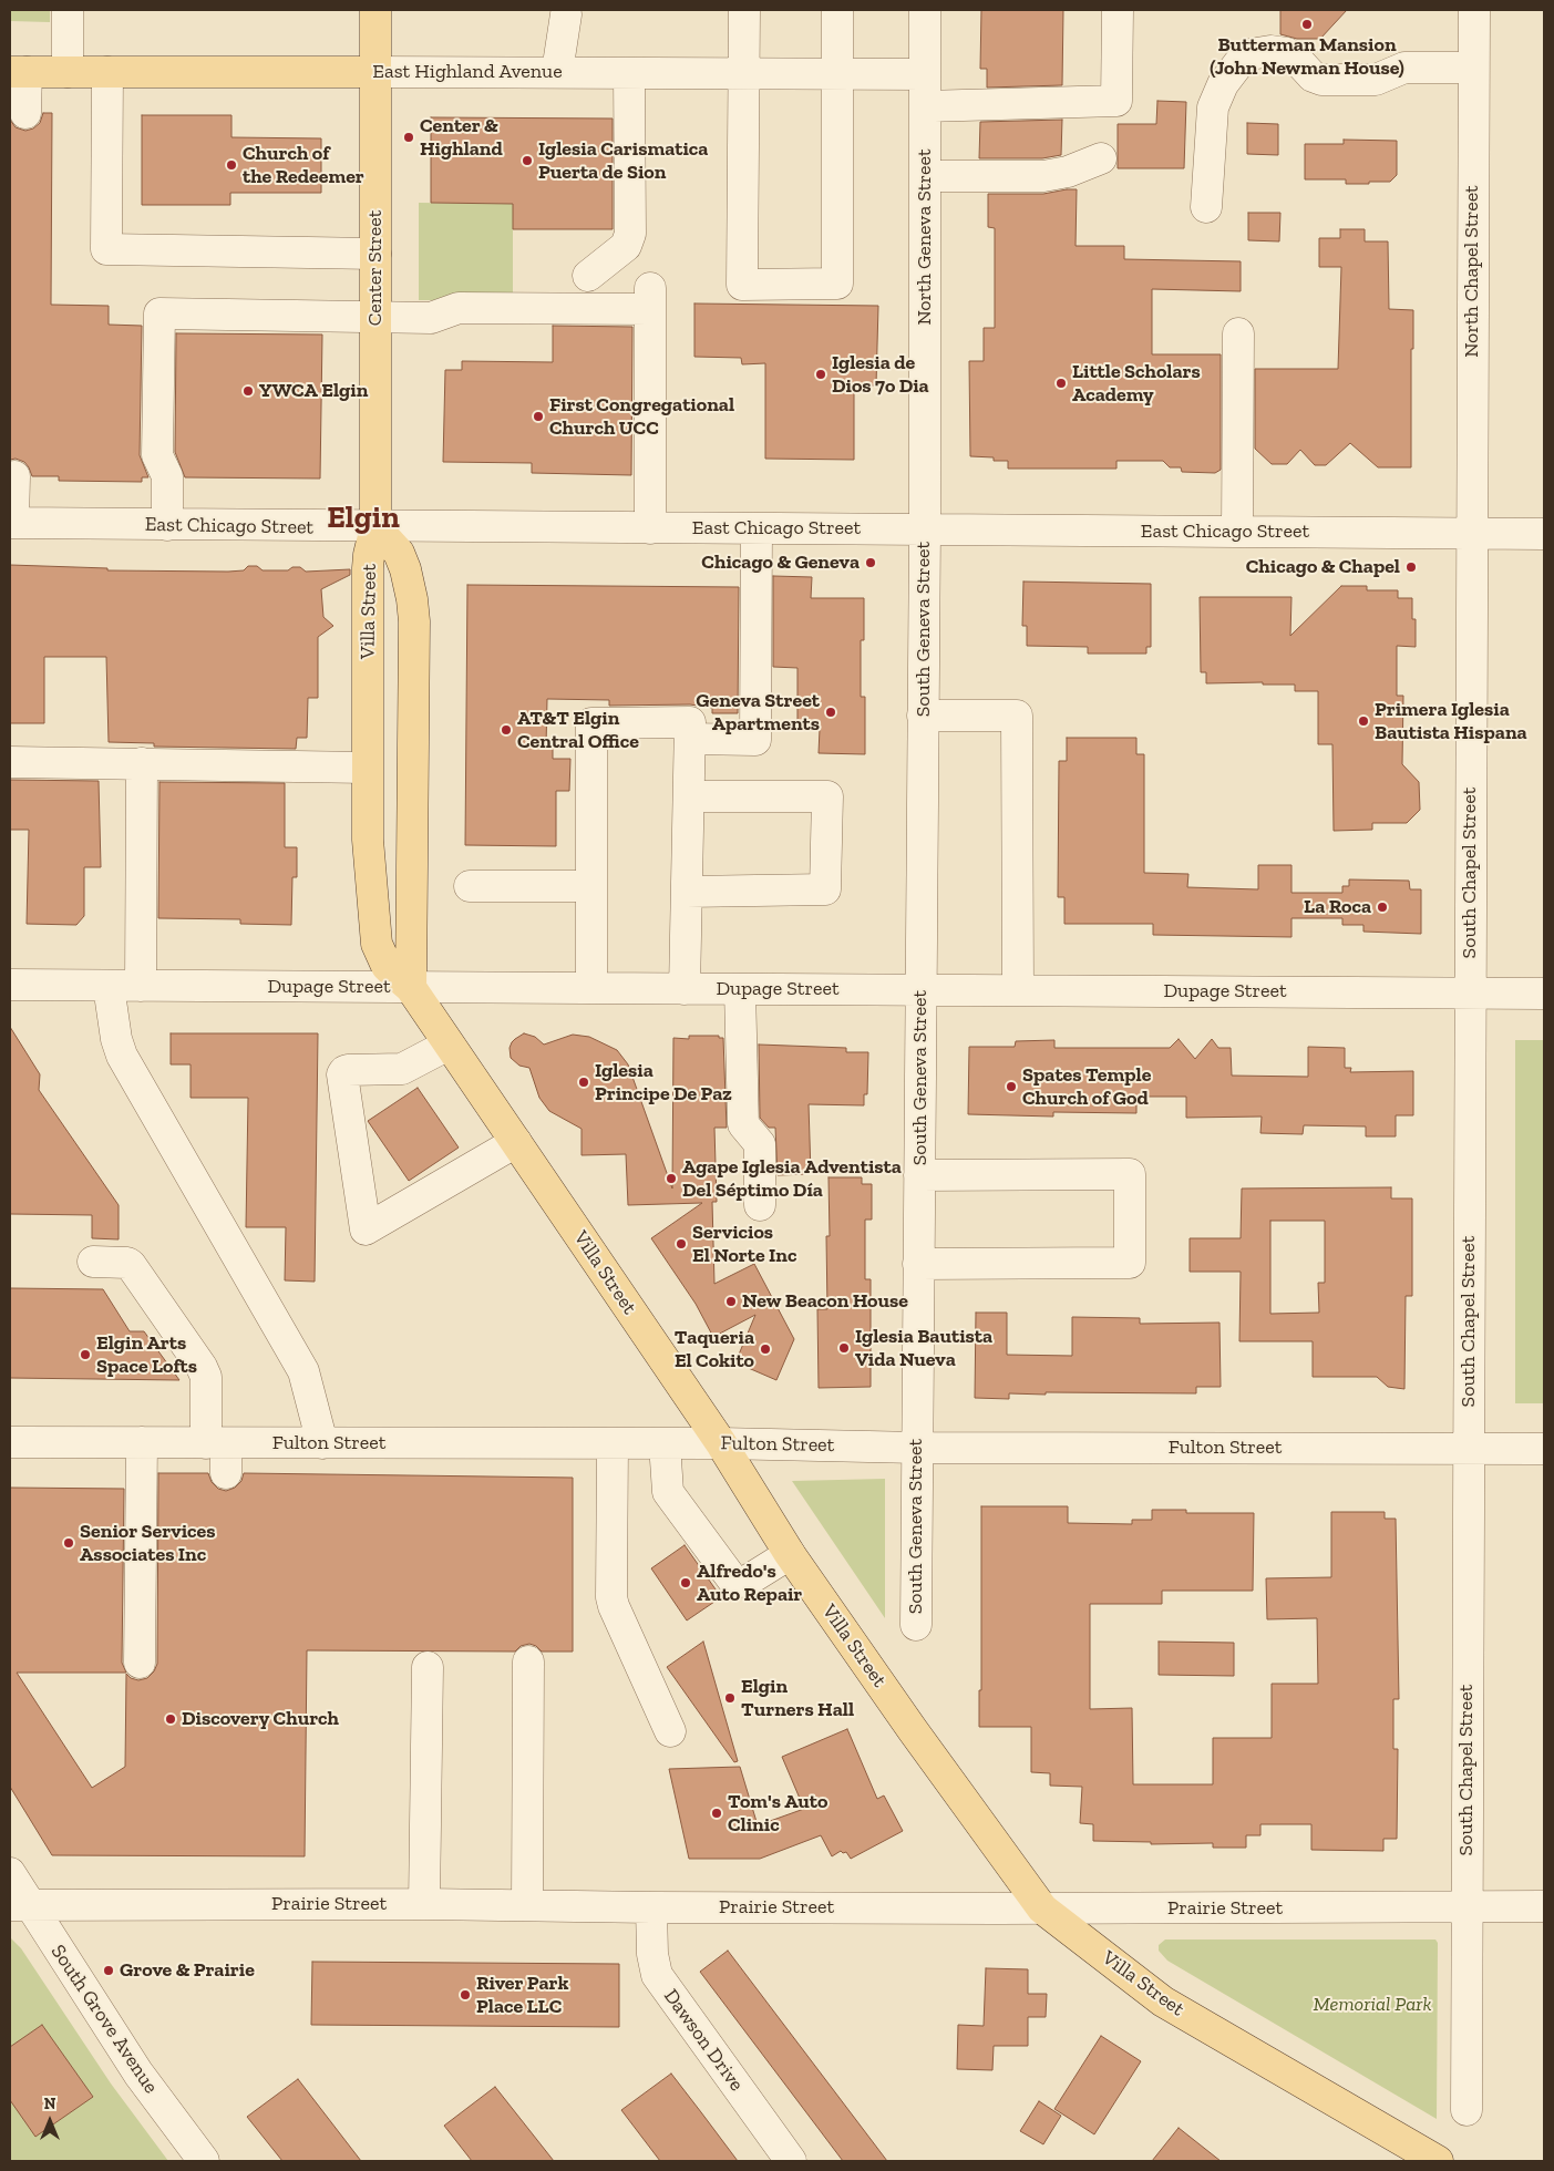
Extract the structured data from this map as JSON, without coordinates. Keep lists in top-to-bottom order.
{
  "streets": {
    "main road": ["East Highland Avenue", "Center Street", "Villa Street"],
    "street": [
      "North Geneva Street",
      "North Chapel Street",
      "East Chicago Street",
      "South Geneva Street",
      "South Chapel Street",
      "Dupage Street",
      "Fulton Street",
      "Prairie Street",
      "South Grove Avenue",
      "Dawson Drive"
    ]
  },
  "crossings": [
    ["East Highland Avenue", "North Geneva Street"],
    ["East Highland Avenue", "Center Street"],
    ["North Geneva Street", "East Chicago Street"],
    ["North Geneva Street", "South Geneva Street"],
    ["Center Street", "East Chicago Street"],
    ["Center Street", "Villa Street"],
    ["North Chapel Street", "East Chicago Street"],
    ["North Chapel Street", "South Chapel Street"],
    ["East Chicago Street", "Villa Street"],
    ["East Chicago Street", "South Geneva Street"],
    ["East Chicago Street", "South Chapel Street"],
    ["Villa Street", "Dupage Street"],
    ["Villa Street", "Fulton Street"],
    ["Villa Street", "Prairie Street"],
    ["South Geneva Street", "Dupage Street"],
    ["South Geneva Street", "Fulton Street"],
    ["South Chapel Street", "Dupage Street"],
    ["South Chapel Street", "Fulton Street"],
    ["South Chapel Street", "Prairie Street"],
    ["Prairie Street", "South Grove Avenue"],
    ["Prairie Street", "Dawson Drive"]
  ],
  "districts": ["Elgin"],
  "parks": ["Memorial Park"],
  "places": [
    "Butterman Mansion (John Newman House)",
    "Center & Highland",
    "Iglesia Carismatica Puerta de Sion",
    "Church of the Redeemer",
    "Iglesia de Dios 7o Dia",
    "Little Scholars Academy",
    "YWCA Elgin",
    "First Congregational Church UCC",
    "Chicago & Geneva",
    "Chicago & Chapel",
    "Geneva Street Apartments",
    "Primera Iglesia Bautista Hispana",
    "AT&T Elgin Central Office",
    "La Roca",
    "Iglesia Principe De Paz",
    "Spates Temple Church of God",
    "Agape Iglesia Adventista Del Séptimo Día",
    "Servicios El Norte Inc",
    "New Beacon House",
    "Iglesia Bautista Vida Nueva",
    "Taqueria El Cokito",
    "Elgin Arts Space Lofts",
    "Senior Services Associates Inc",
    "Alfredo's Auto Repair",
    "Elgin Turners Hall",
    "Discovery Church",
    "Tom's Auto Clinic",
    "Grove & Prairie",
    "River Park Place LLC"
  ],
  "north": "top"
}
